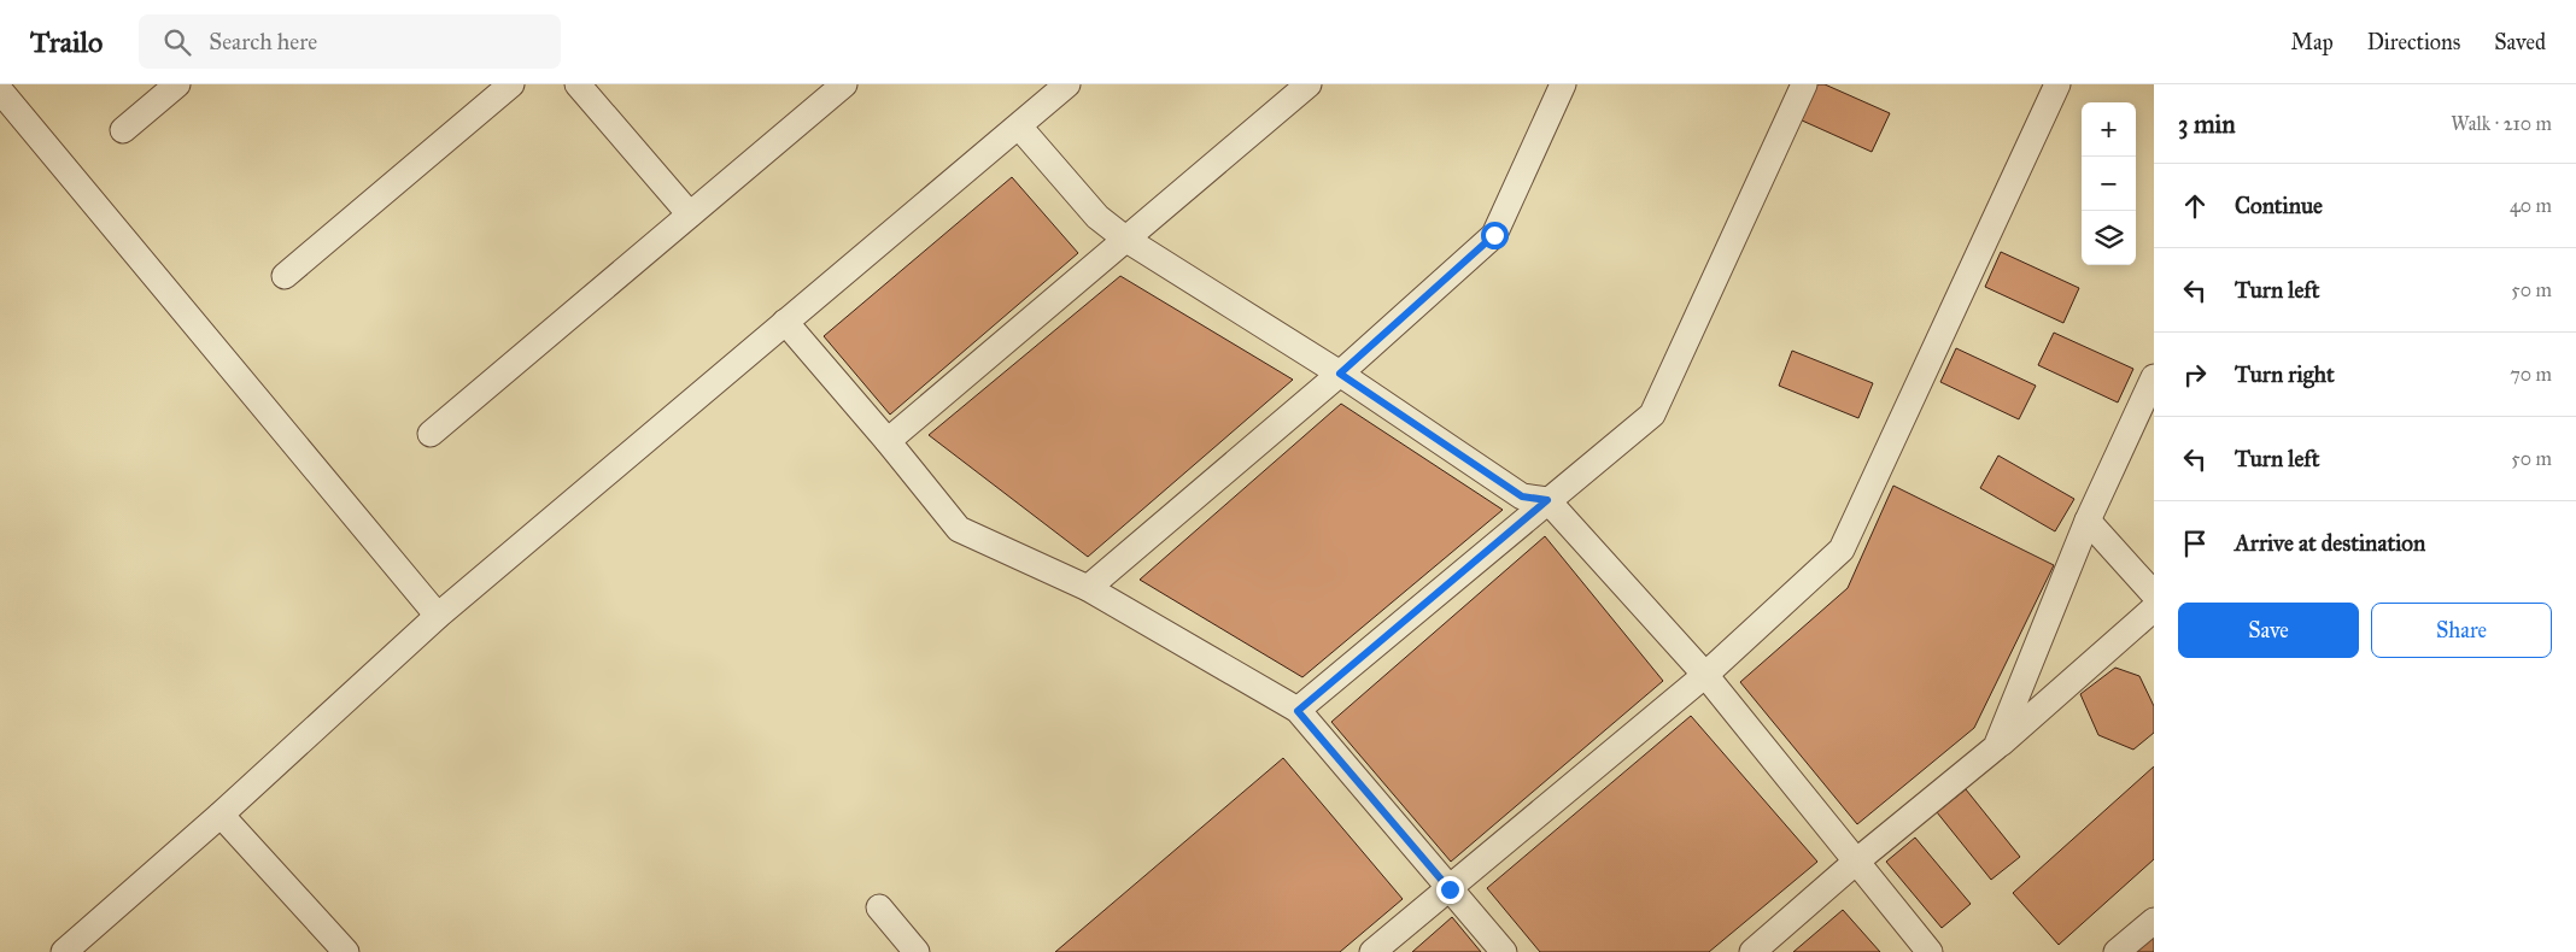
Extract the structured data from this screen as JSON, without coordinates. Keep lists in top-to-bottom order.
{
  "page": {
    "header": "Trailo",
    "search": "Search here",
    "nav": ["Map", "Directions", "Saved"],
    "heading": ["3 min", "Walk · 210 m"],
    "map_buttons": ["+", "−"],
    "list": [
      ["Continue", "40 m"],
      ["Turn left", "50 m"],
      ["Turn right", "70 m"],
      ["Turn left", "50 m"],
      "Arrive at destination"
    ],
    "buttons": ["Save", "Share"]
  }
}
